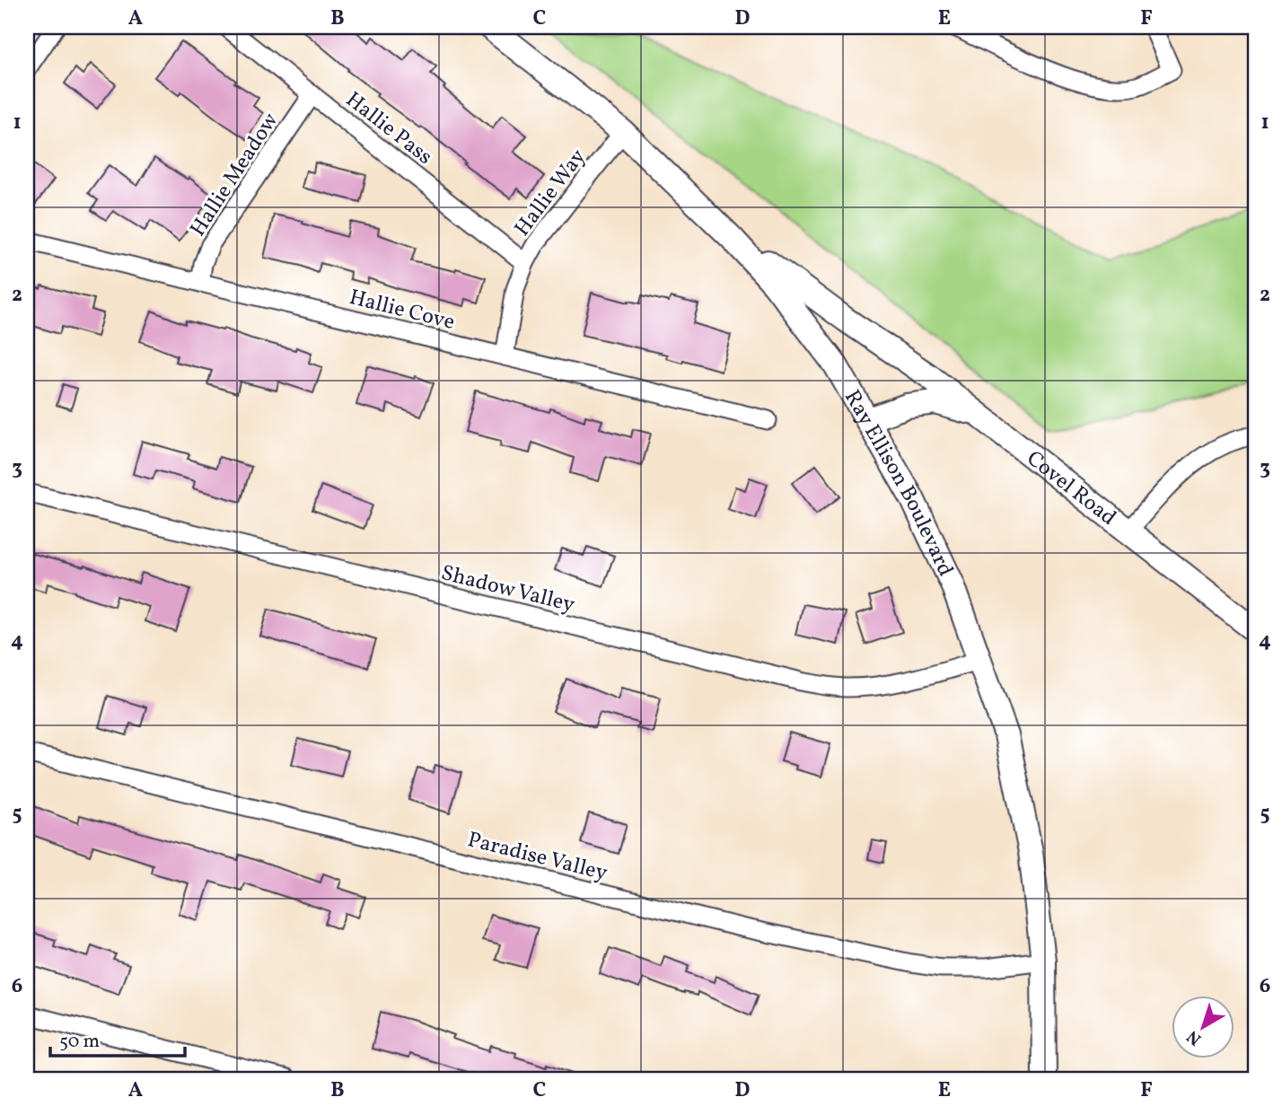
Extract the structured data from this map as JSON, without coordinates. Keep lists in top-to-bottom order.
{
  "streets": {
    "street": [
      "Hallie Pass",
      "Hallie Meadow",
      "Hallie Way",
      "Hallie Cove",
      "Ray Ellison Boulevard",
      "Covel Road",
      "Shadow Valley",
      "Paradise Valley"
    ]
  },
  "crossings": [
    ["Hallie Pass", "Hallie Meadow"],
    ["Hallie Pass", "Hallie Way"],
    ["Hallie Meadow", "Hallie Cove"],
    ["Hallie Way", "Hallie Cove"],
    ["Hallie Way", "Ray Ellison Boulevard"],
    ["Ray Ellison Boulevard", "Covel Road"],
    ["Ray Ellison Boulevard", "Shadow Valley"],
    ["Ray Ellison Boulevard", "Paradise Valley"]
  ],
  "scale_bar": "50 m",
  "north": "bottom left",
  "grid": {
    "columns": [
      "A",
      "B",
      "C",
      "D",
      "E",
      "F"
    ],
    "rows": [
      "1",
      "2",
      "3",
      "4",
      "5",
      "6"
    ]
  }
}
